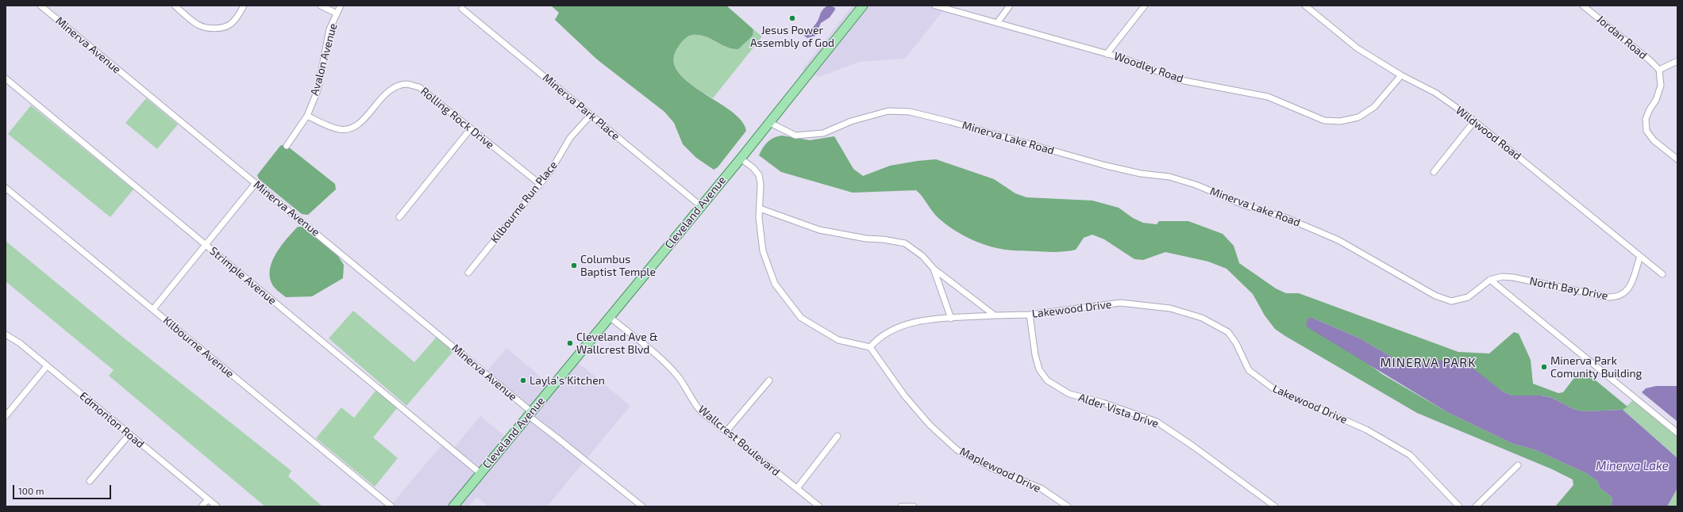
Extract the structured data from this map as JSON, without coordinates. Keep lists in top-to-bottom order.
{
  "streets": {
    "main road": ["Cleveland Avenue"],
    "street": [
      "Jordan Road",
      "Minerva Avenue",
      "Avalon Avenue",
      "Woodley Road",
      "Minerva Park Place",
      "Rolling Rock Drive",
      "Wildwood Road",
      "Minerva Lake Road",
      "Kilbourne Run Place",
      "Strimple Avenue",
      "North Bay Drive",
      "Lakewood Drive",
      "Kilbourne Avenue",
      "Alder Vista Drive",
      "Edmonton Road",
      "Wallcrest Boulevard",
      "Maplewood Drive"
    ]
  },
  "crossings": [
    ["Minerva Avenue", "Cleveland Avenue"],
    ["Avalon Avenue", "Rolling Rock Drive"],
    ["Woodley Road", "Wildwood Road"],
    ["Minerva Park Place", "Kilbourne Run Place"],
    ["Minerva Park Place", "Cleveland Avenue"],
    ["Rolling Rock Drive", "Kilbourne Run Place"],
    ["Wildwood Road", "North Bay Drive"],
    ["Minerva Lake Road", "Cleveland Avenue"],
    ["Minerva Lake Road", "North Bay Drive"],
    ["Cleveland Avenue", "Strimple Avenue"],
    ["Cleveland Avenue", "Wallcrest Boulevard"],
    ["Lakewood Drive", "Alder Vista Drive"],
    ["Lakewood Drive", "Maplewood Drive"]
  ],
  "districts": ["MINERVA PARK"],
  "water": ["Minerva Lake"],
  "places": [
    "Jesus Power Assembly of God",
    "Columbus Baptist Temple",
    "Cleveland Ave & Wallcrest Blvd",
    "Minerva Park Comunity Building",
    "Layla's Kitchen"
  ],
  "scale_bar": "100 m"
}
